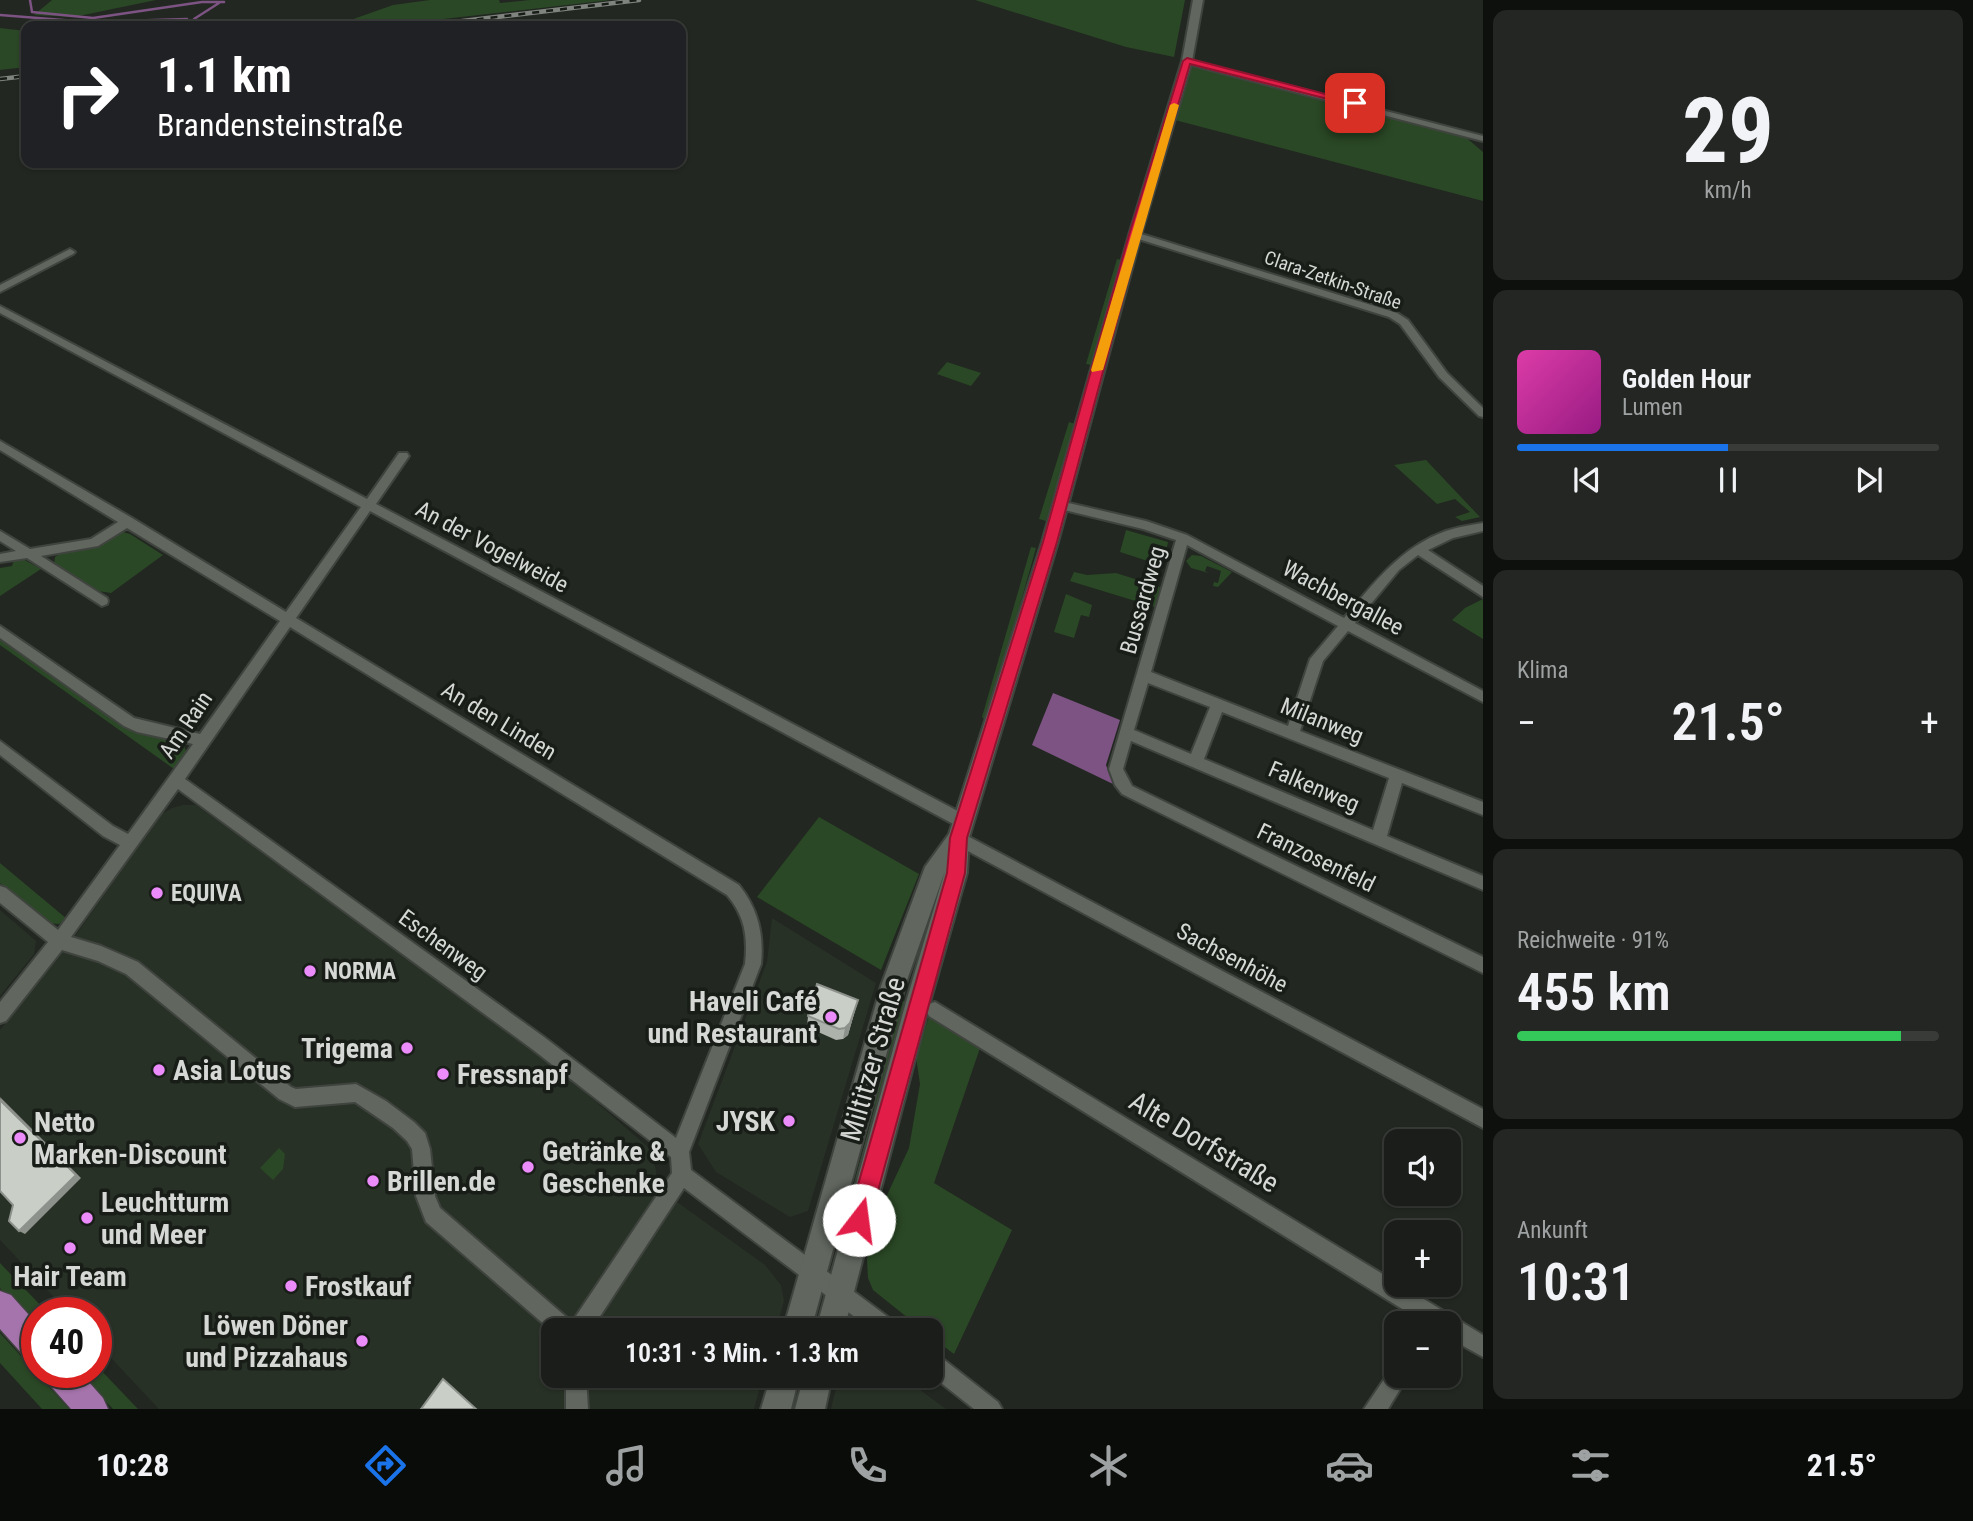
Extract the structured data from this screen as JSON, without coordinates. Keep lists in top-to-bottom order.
{
  "streets": {
    "street": [
      "Clara-Zetkin-Straße",
      "An der Vogelweide",
      "Wachbergallee",
      "Bussardweg",
      "An den Linden",
      "Milanweg",
      "Am Rain",
      "Falkenweg",
      "Franzosenfeld",
      "Eschenweg",
      "Sachsenhöhe",
      "Miltitzer Straße",
      "Alte Dorfstraße"
    ]
  },
  "crossings": [
    ["Clara-Zetkin-Straße", "Miltitzer Straße"],
    ["An der Vogelweide", "Am Rain"],
    ["An der Vogelweide", "Sachsenhöhe"],
    ["An der Vogelweide", "Miltitzer Straße"],
    ["Wachbergallee", "Bussardweg"],
    ["Bussardweg", "Milanweg"],
    ["Bussardweg", "Falkenweg"],
    ["Bussardweg", "Franzosenfeld"],
    ["Bussardweg", "Miltitzer Straße"],
    ["An den Linden", "Am Rain"],
    ["An den Linden", "Eschenweg"],
    ["Am Rain", "Eschenweg"],
    ["Sachsenhöhe", "Miltitzer Straße"]
  ],
  "places": [
    "EQUIVA",
    "NORMA",
    "Haveli Café und Restaurant",
    "Trigema",
    "Asia Lotus",
    "Fressnapf",
    "JYSK",
    "Netto Marken-Discount",
    "Getränke & Geschenke",
    "Brillen.de",
    "Leuchtturm und Meer",
    "Hair Team",
    "Frostkauf",
    "Löwen Döner und Pizzahaus"
  ],
  "page": {
    "tile": [
      ["29", "km/h"],
      "Klima",
      ["Reichweite · 91%", "455 km"],
      ["Ankunft", "10:31"]
    ],
    "turn": ["1.1 km", "Brandensteinstraße"],
    "song": ["Golden Hour", "Lumen"],
    "heat": ["−", "21.5°", "+"],
    "map_buttons": ["+", "−"],
    "limit": "40",
    "trip": "10:31 · 3 Min. · 1.3 km",
    "tabs": ["10:28", "21.5°"]
  }
}
